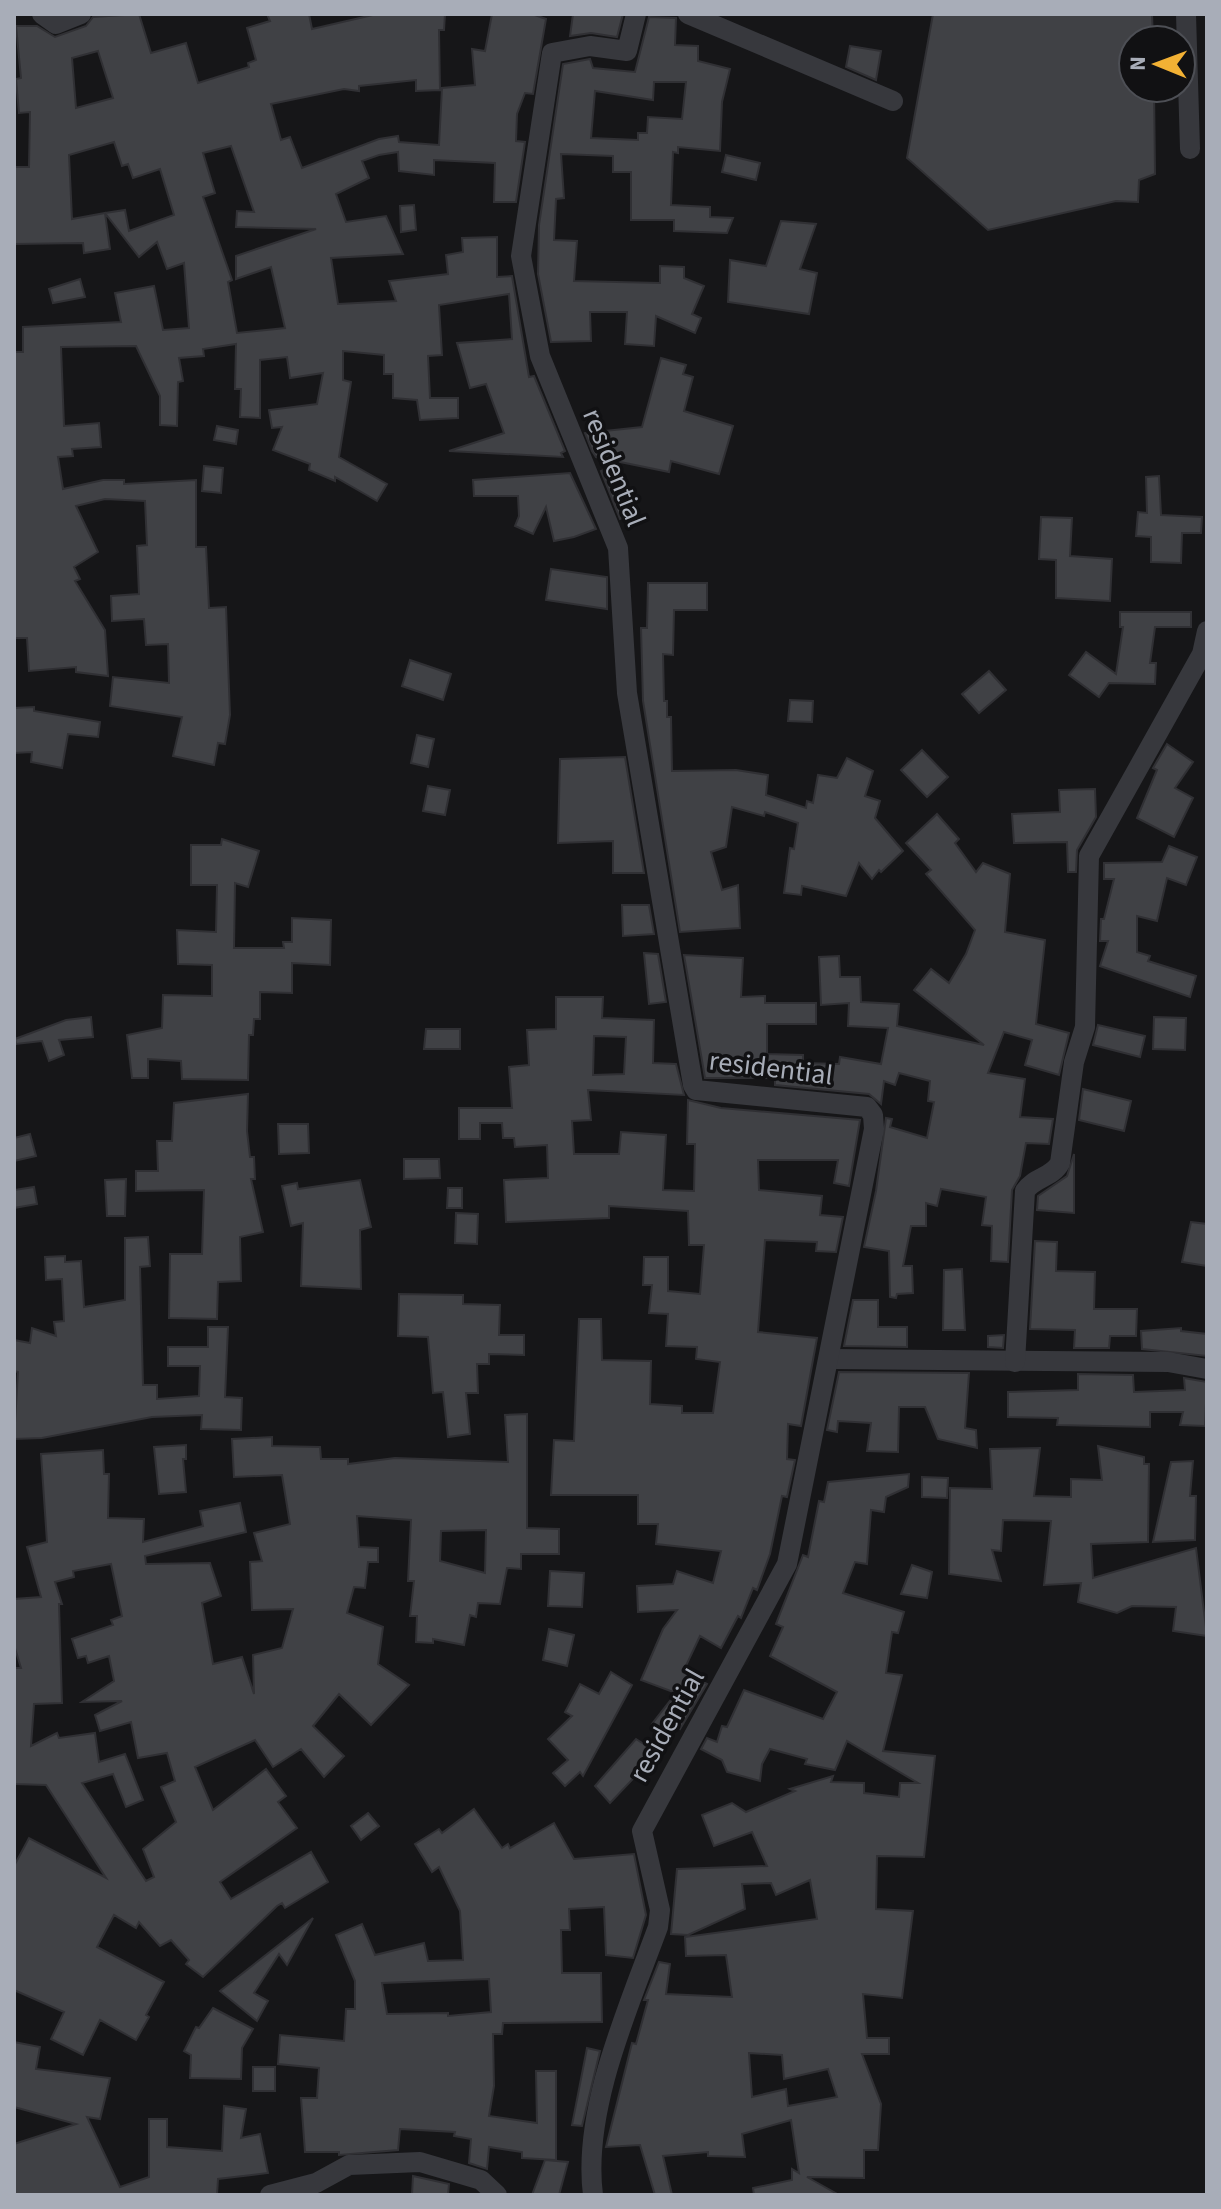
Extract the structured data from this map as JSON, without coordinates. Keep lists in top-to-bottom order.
{
  "streets": {
    "street": ["residential"]
  },
  "north": "left"
}
